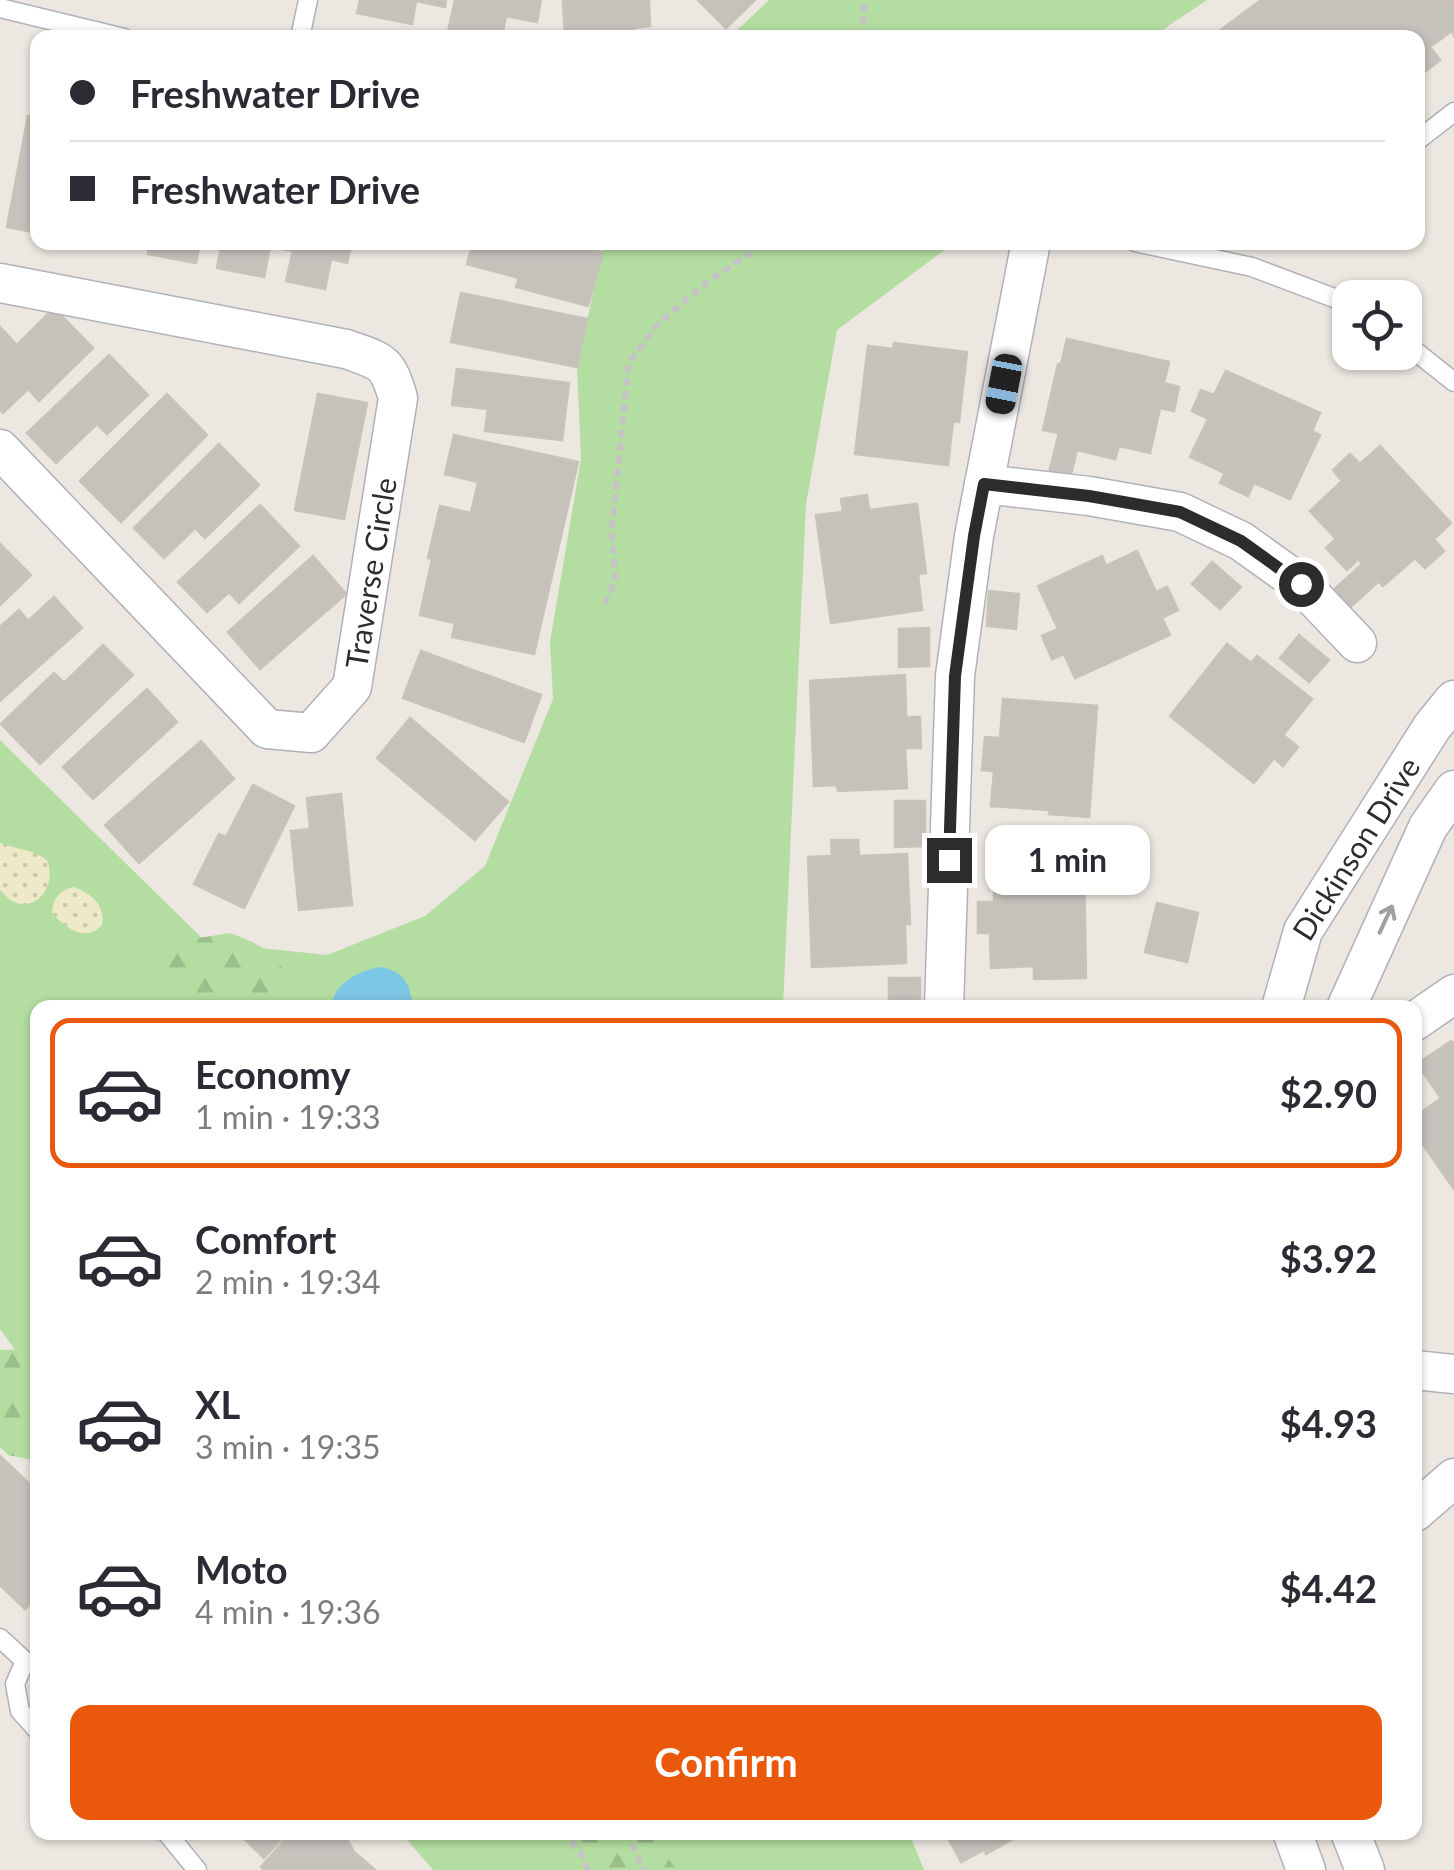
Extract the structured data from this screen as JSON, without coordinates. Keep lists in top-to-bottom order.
{
  "streets": {
    "street": ["Traverse Circle", "Dickinson Drive"]
  },
  "page": {
    "banner": ["Freshwater Drive", "Freshwater Drive"],
    "bubble": "1 min",
    "list": [
      {
        "name": "Economy",
        "note": "1 min · 19:33",
        "value": "$2.90"
      },
      {
        "name": "Comfort",
        "note": "2 min · 19:34",
        "value": "$3.92"
      },
      {
        "name": "XL",
        "note": "3 min · 19:35",
        "value": "$4.93"
      },
      {
        "name": "Moto",
        "note": "4 min · 19:36",
        "value": "$4.42"
      }
    ],
    "buttons": "Confirm"
  }
}
